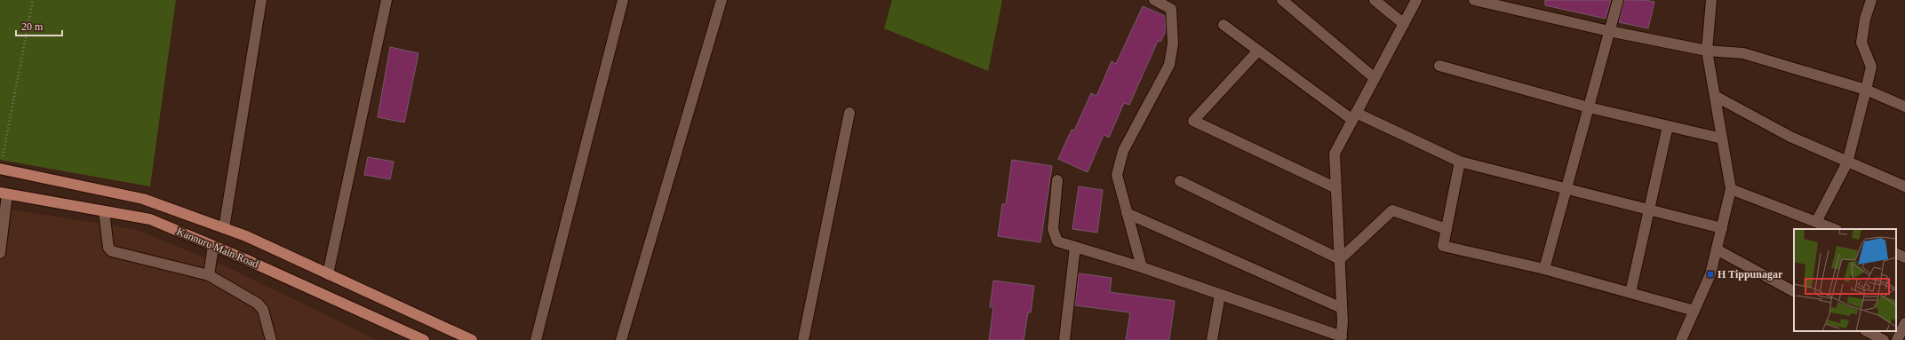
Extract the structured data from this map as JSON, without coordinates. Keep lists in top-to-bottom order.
{
  "streets": {
    "main road": ["Kannuru Main Road"]
  },
  "places": {
    "transit": ["H Tippunagar"]
  },
  "scale_bar": "20 m"
}
